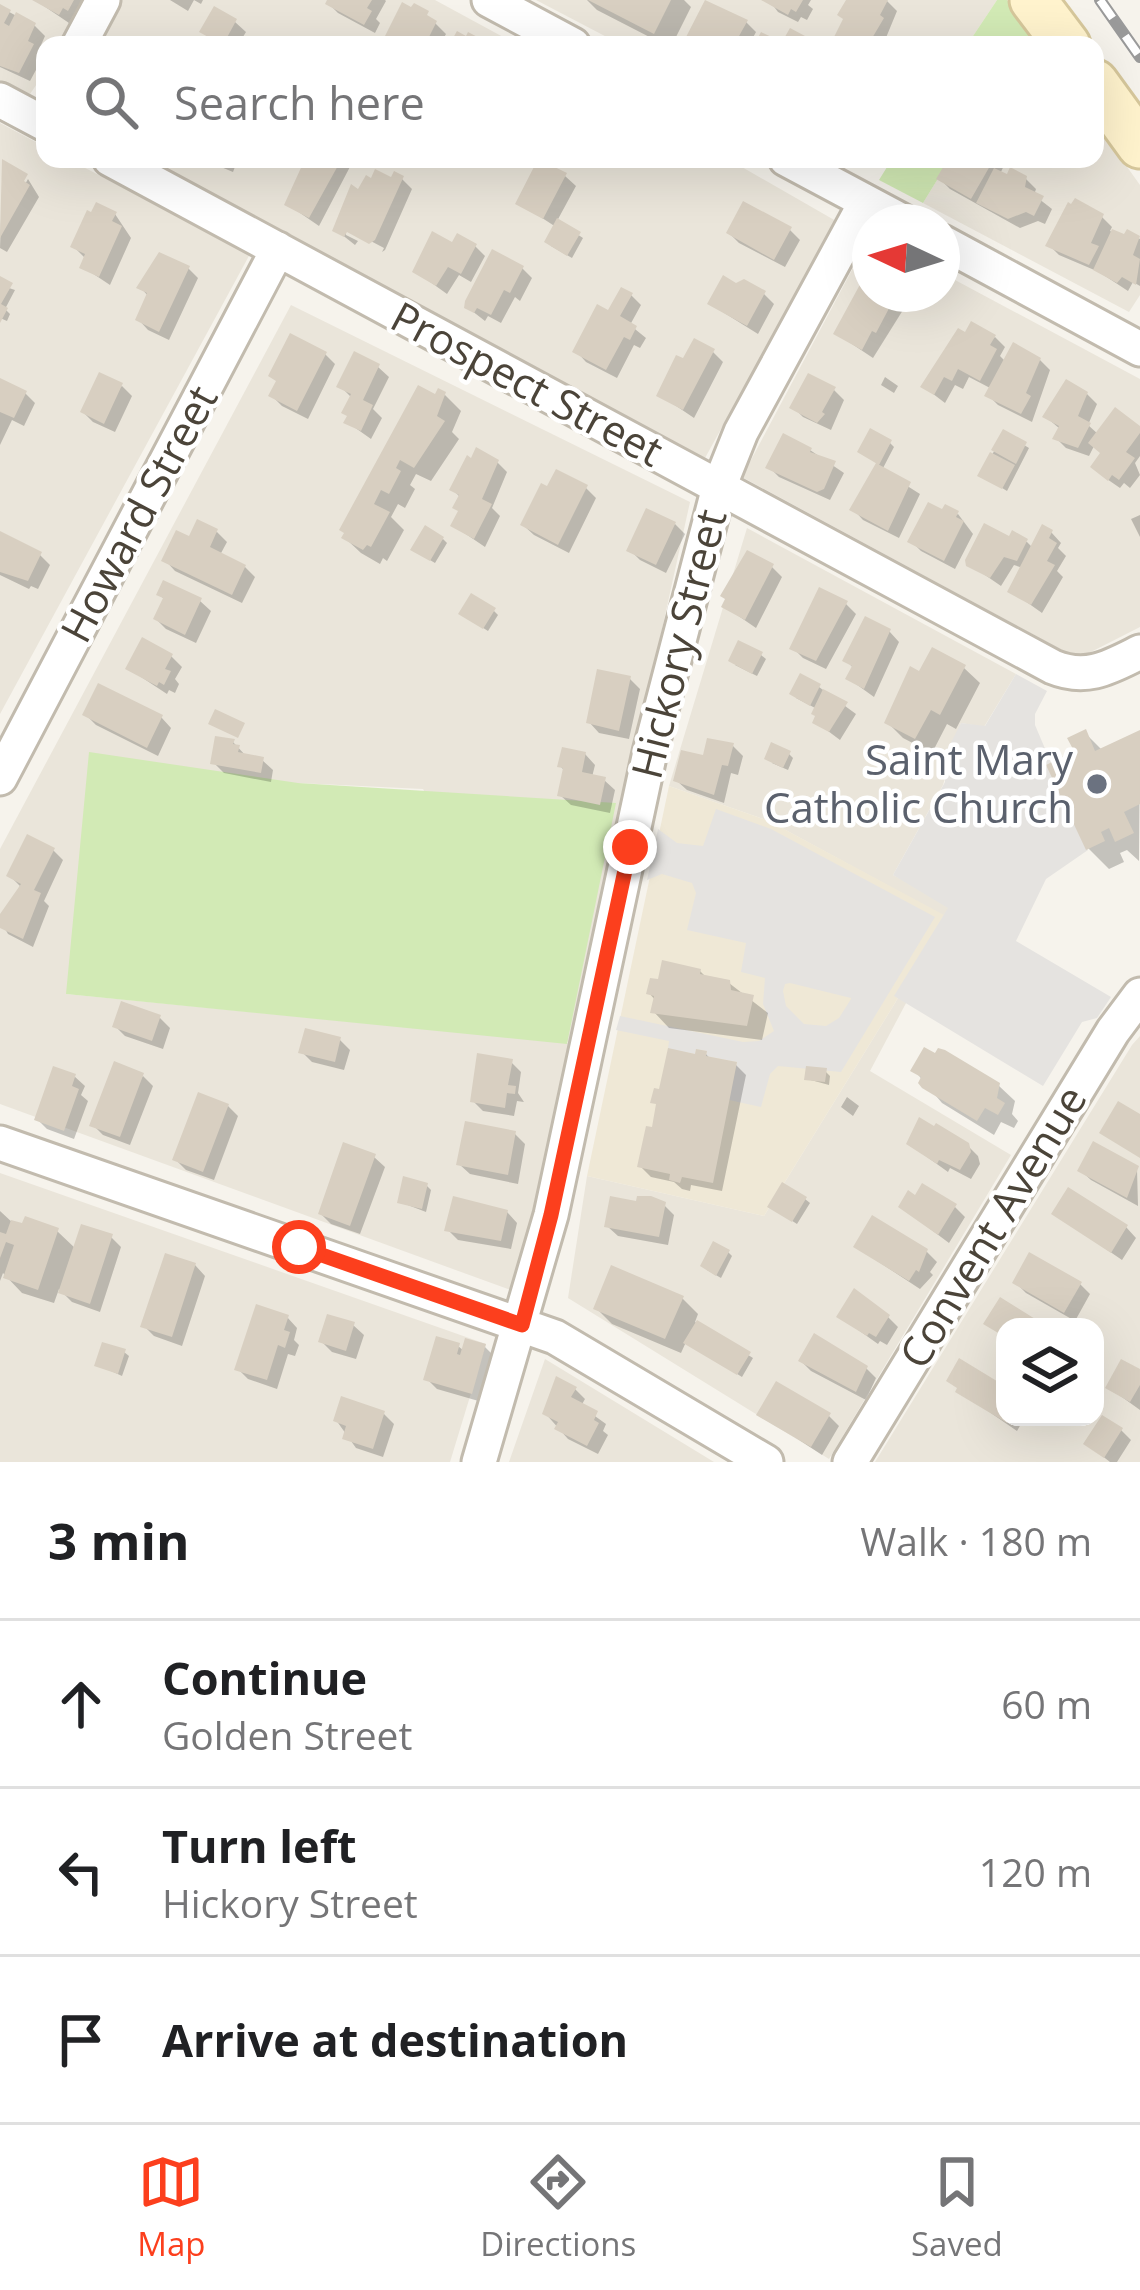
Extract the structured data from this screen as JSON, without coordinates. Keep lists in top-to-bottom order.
{
  "streets": {
    "street": [
      "Prospect Street",
      "Howard Street",
      "Hickory Street",
      "Convent Avenue"
    ]
  },
  "crossings": [
    ["Prospect Street", "Howard Street"],
    ["Prospect Street", "Hickory Street"]
  ],
  "places": ["Saint Mary Catholic Church"],
  "north": "left",
  "page": {
    "search": "Search here",
    "heading": ["3 min", "Walk · 180 m"],
    "list": [
      ["Continue", "Golden Street", "60 m"],
      ["Turn left", "Hickory Street", "120 m"],
      "Arrive at destination"
    ],
    "nav": ["Map", "Directions", "Saved"]
  }
}
